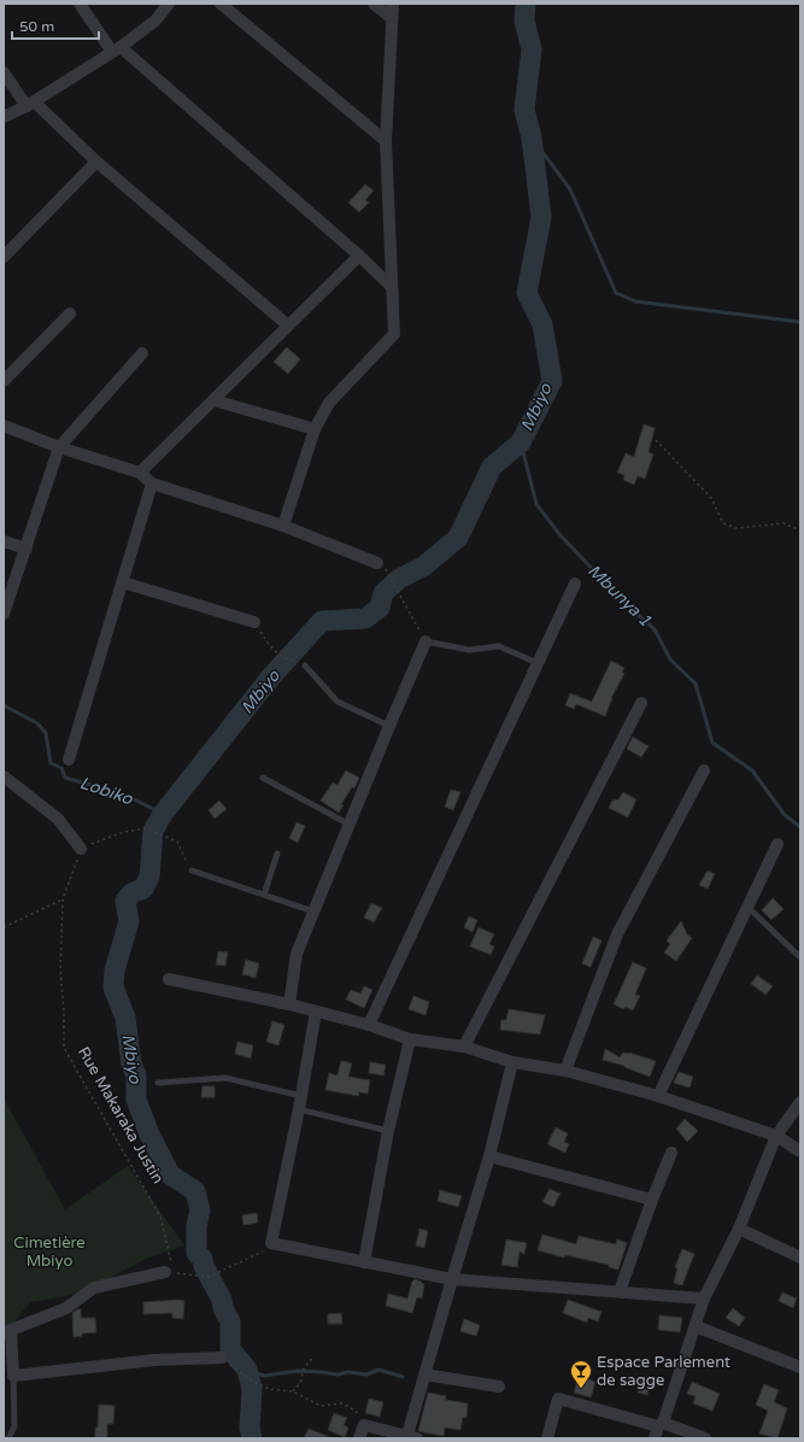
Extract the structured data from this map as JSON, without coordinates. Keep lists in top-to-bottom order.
{
  "streets": {
    "path": ["Rue Makaraka Justin"]
  },
  "water": ["Mbiyo", "Mbunya 1", "Lobiko"],
  "parks": ["Cimetière Mbiyo"],
  "places": {
    "bar": ["Espace Parlement de sagge"]
  },
  "scale_bar": "50 m"
}
